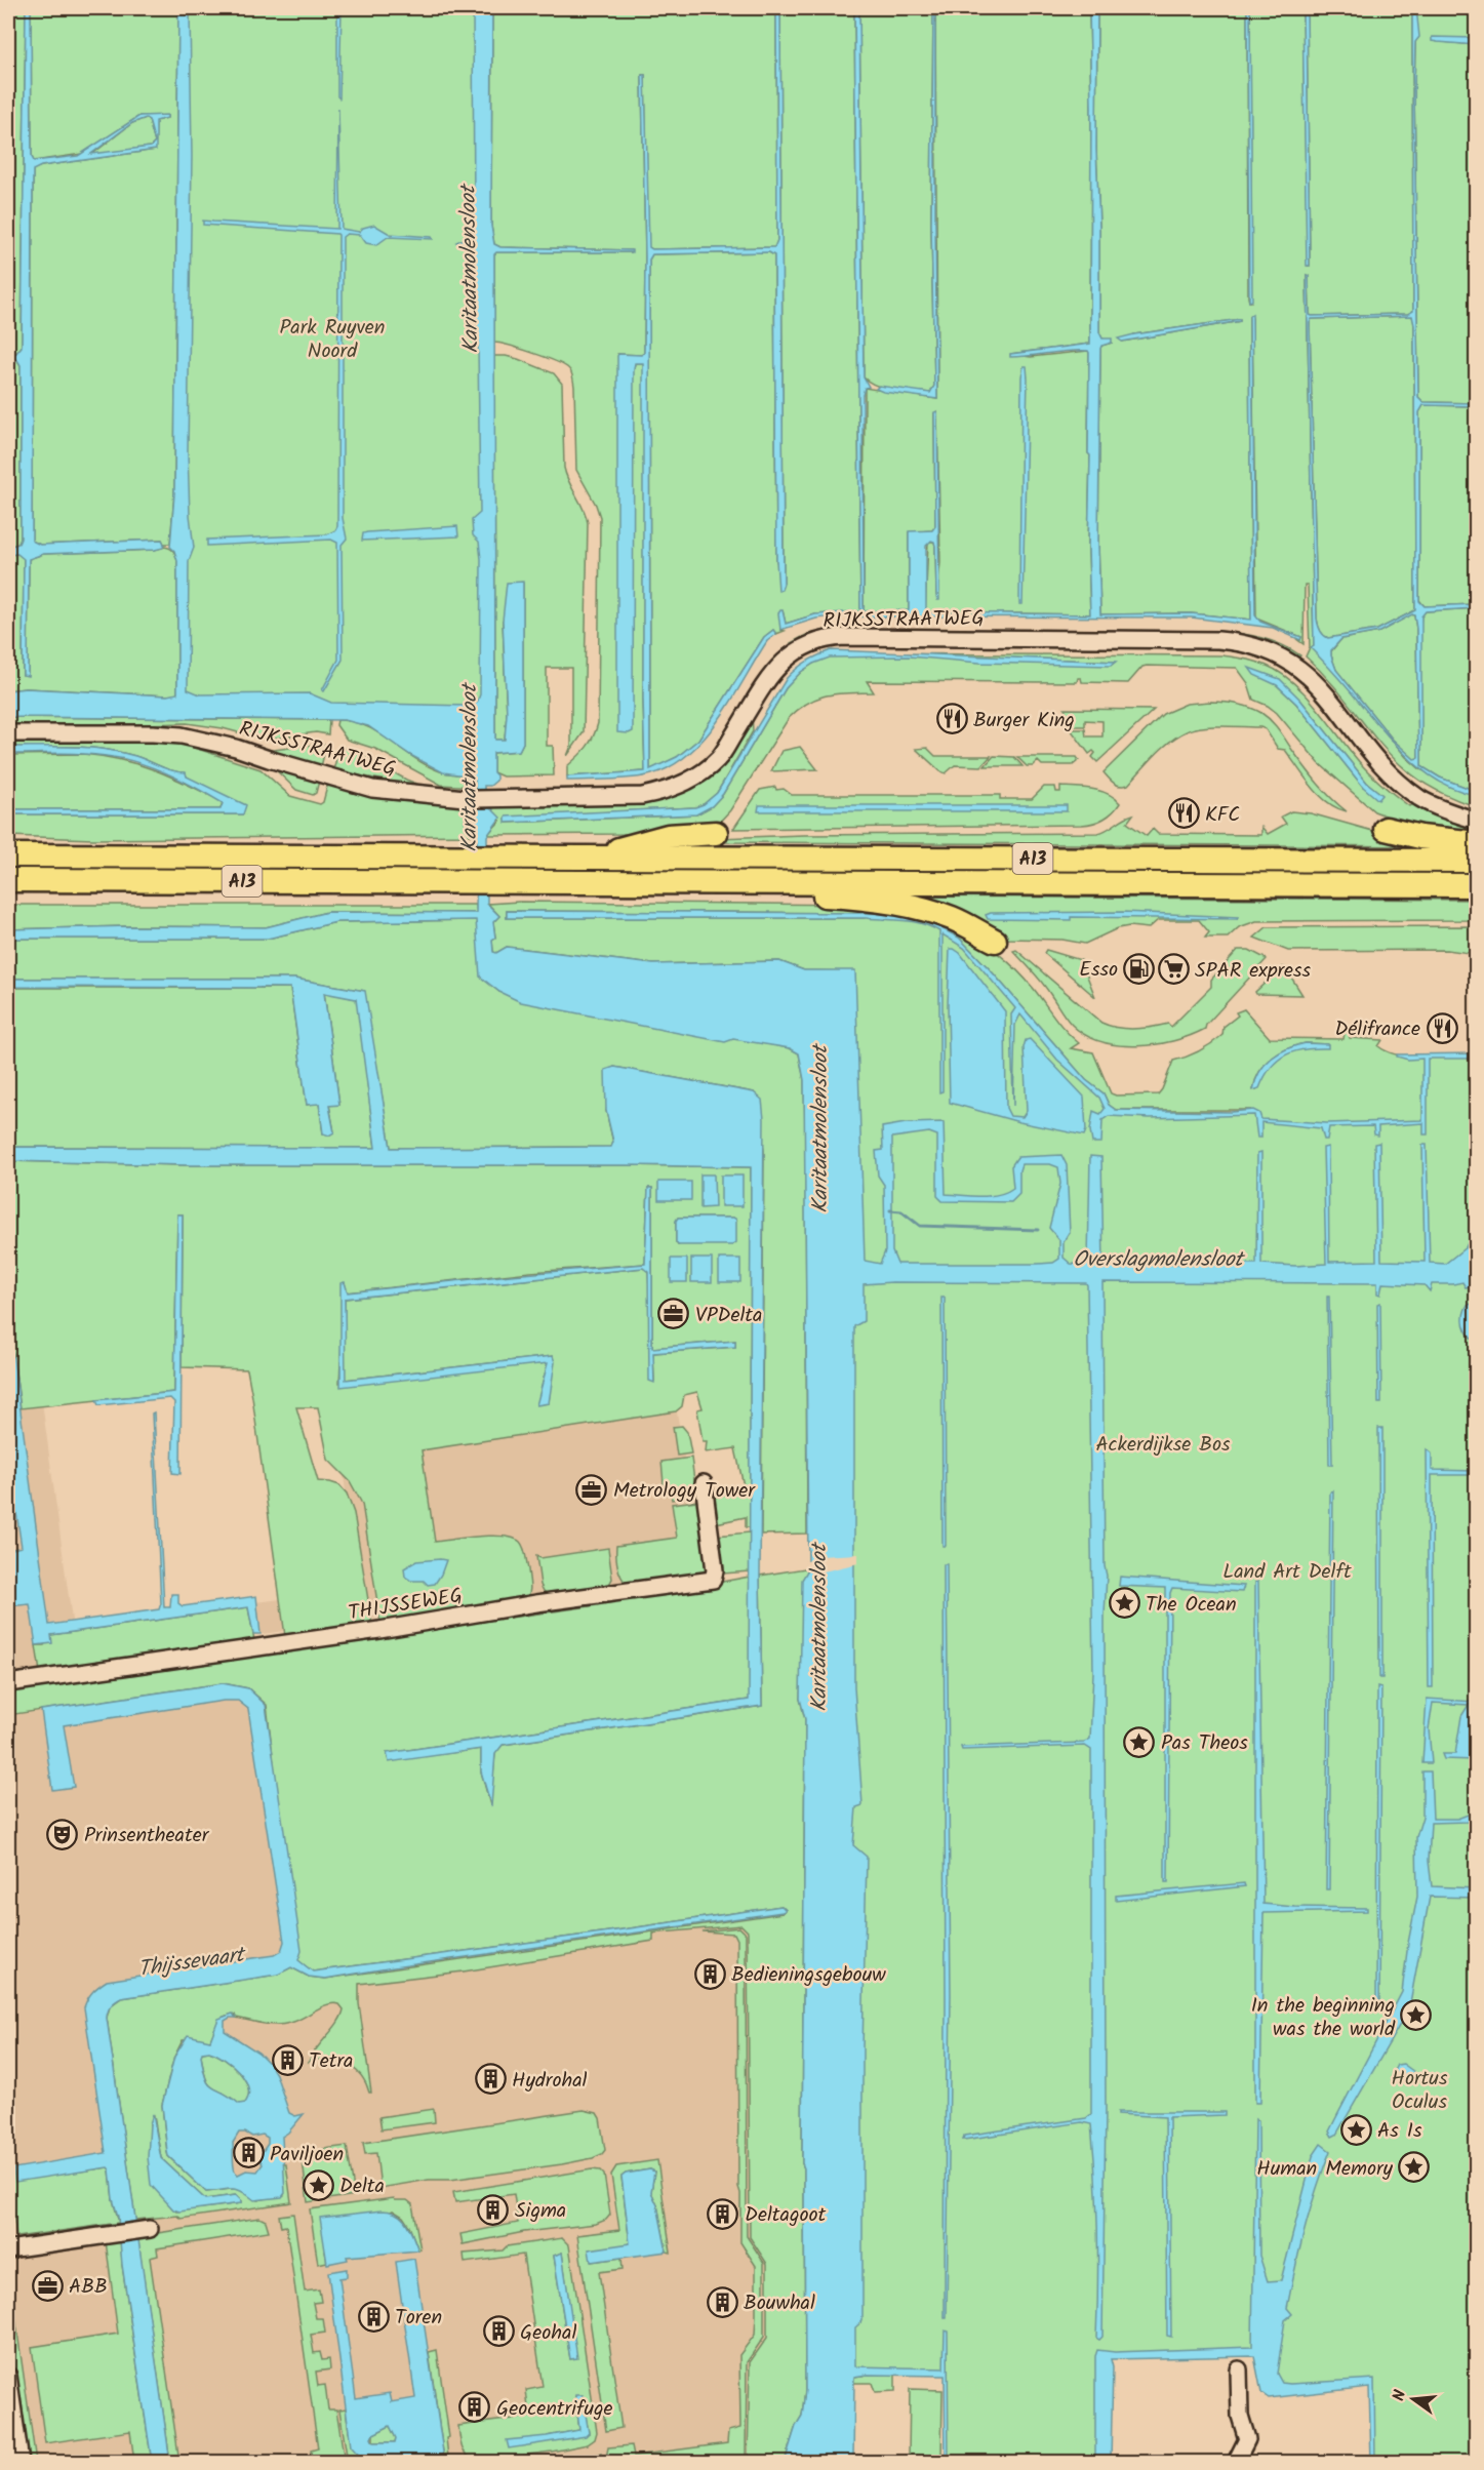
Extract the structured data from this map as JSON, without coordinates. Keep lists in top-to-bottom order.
{
  "streets": {
    "highway": ["A13"],
    "street": ["RIJKSSTRAATWEG", "THIJSSEWEG"]
  },
  "water": ["Karitaatmolensloot", "Overslagmolensloot", "Thijssevaart"],
  "parks": [
    "Park Ruyven Noord",
    "Ackerdijkse Bos",
    "Land Art Delft",
    "Hortus Oculus"
  ],
  "places": {
    "restaurant": ["Burger King", "KFC", "Délifrance"],
    "fuel station": ["Esso"],
    "supermarket": ["SPAR express"],
    "office": ["VPDelta", "Metrology Tower", "ABB"],
    "place": [
      "The Ocean",
      "Pas Theos",
      "In the beginning was the world",
      "As Is",
      "Human Memory",
      "Delta"
    ],
    "theatre": ["Prinsentheater"],
    "building": [
      "Bedieningsgebouw",
      "Tetra",
      "Hydrohal",
      "Paviljoen",
      "Sigma",
      "Deltagoot",
      "Bouwhal",
      "Toren",
      "Geohal",
      "Geocentrifuge"
    ]
  },
  "north": "left"
}
